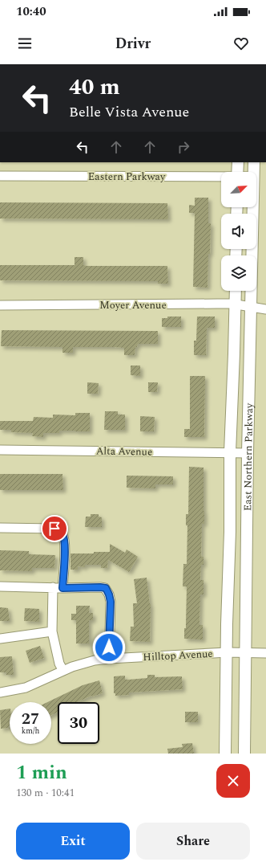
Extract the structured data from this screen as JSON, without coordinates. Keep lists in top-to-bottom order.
{
  "streets": {
    "main road": ["East Northern Parkway"],
    "street": [
      "Eastern Parkway",
      "Moyer Avenue",
      "Alta Avenue",
      "Hilltop Avenue"
    ]
  },
  "crossings": [
    ["Moyer Avenue", "East Northern Parkway"],
    ["Alta Avenue", "East Northern Parkway"],
    ["East Northern Parkway", "Hilltop Avenue"]
  ],
  "north": "top right",
  "page": {
    "status": "10:40",
    "header": "Drivr",
    "turn": ["40 m", "Belle Vista Avenue"],
    "speed": "27 km/h",
    "limit": "30",
    "heading": ["1 min", "130 m · 10:41"],
    "buttons": ["Exit", "Share"]
  }
}
